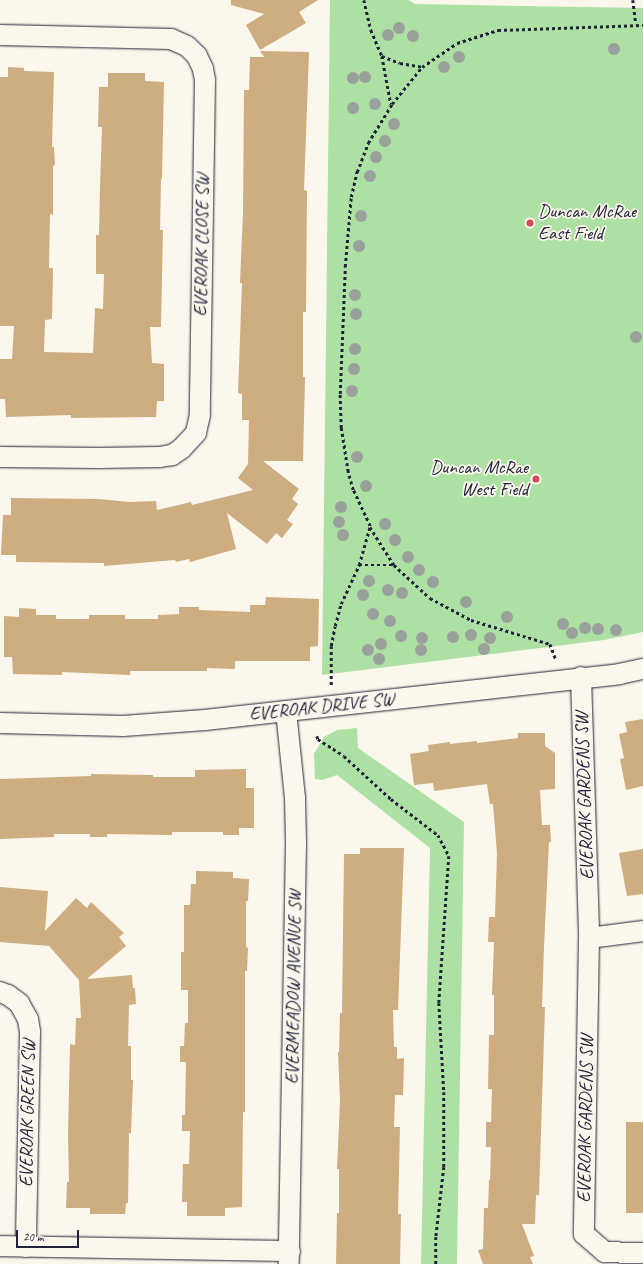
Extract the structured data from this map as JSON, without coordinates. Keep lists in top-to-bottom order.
{
  "streets": {
    "street": [
      "EVEROAK CLOSE SW",
      "EVEROAK DRIVE SW",
      "EVEROAK GARDENS SW",
      "EVERMEADOW AVENUE SW",
      "EVEROAK GREEN SW"
    ]
  },
  "crossings": [
    ["EVEROAK DRIVE SW", "EVEROAK GARDENS SW"],
    ["EVEROAK DRIVE SW", "EVERMEADOW AVENUE SW"]
  ],
  "places": ["Duncan McRae East Field", "Duncan McRae West Field"],
  "scale_bar": "20 m"
}
